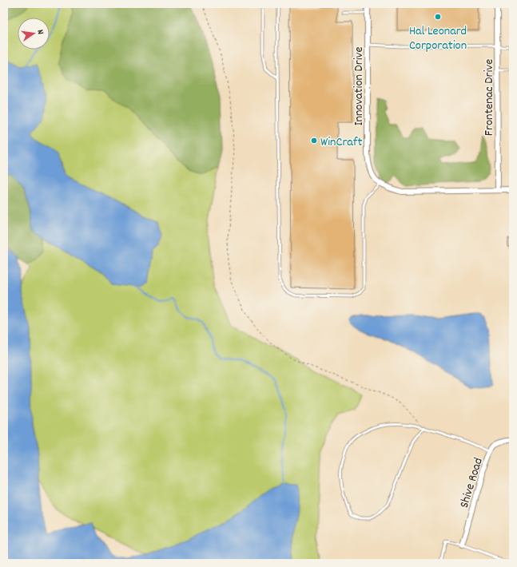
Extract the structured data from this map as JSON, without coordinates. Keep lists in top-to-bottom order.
{
  "streets": {
    "street": ["Innovation Drive", "Frontenac Drive", "Shive Road"]
  },
  "places": ["Hal Leonard Corporation", "WinCraft"],
  "north": "right"
}
